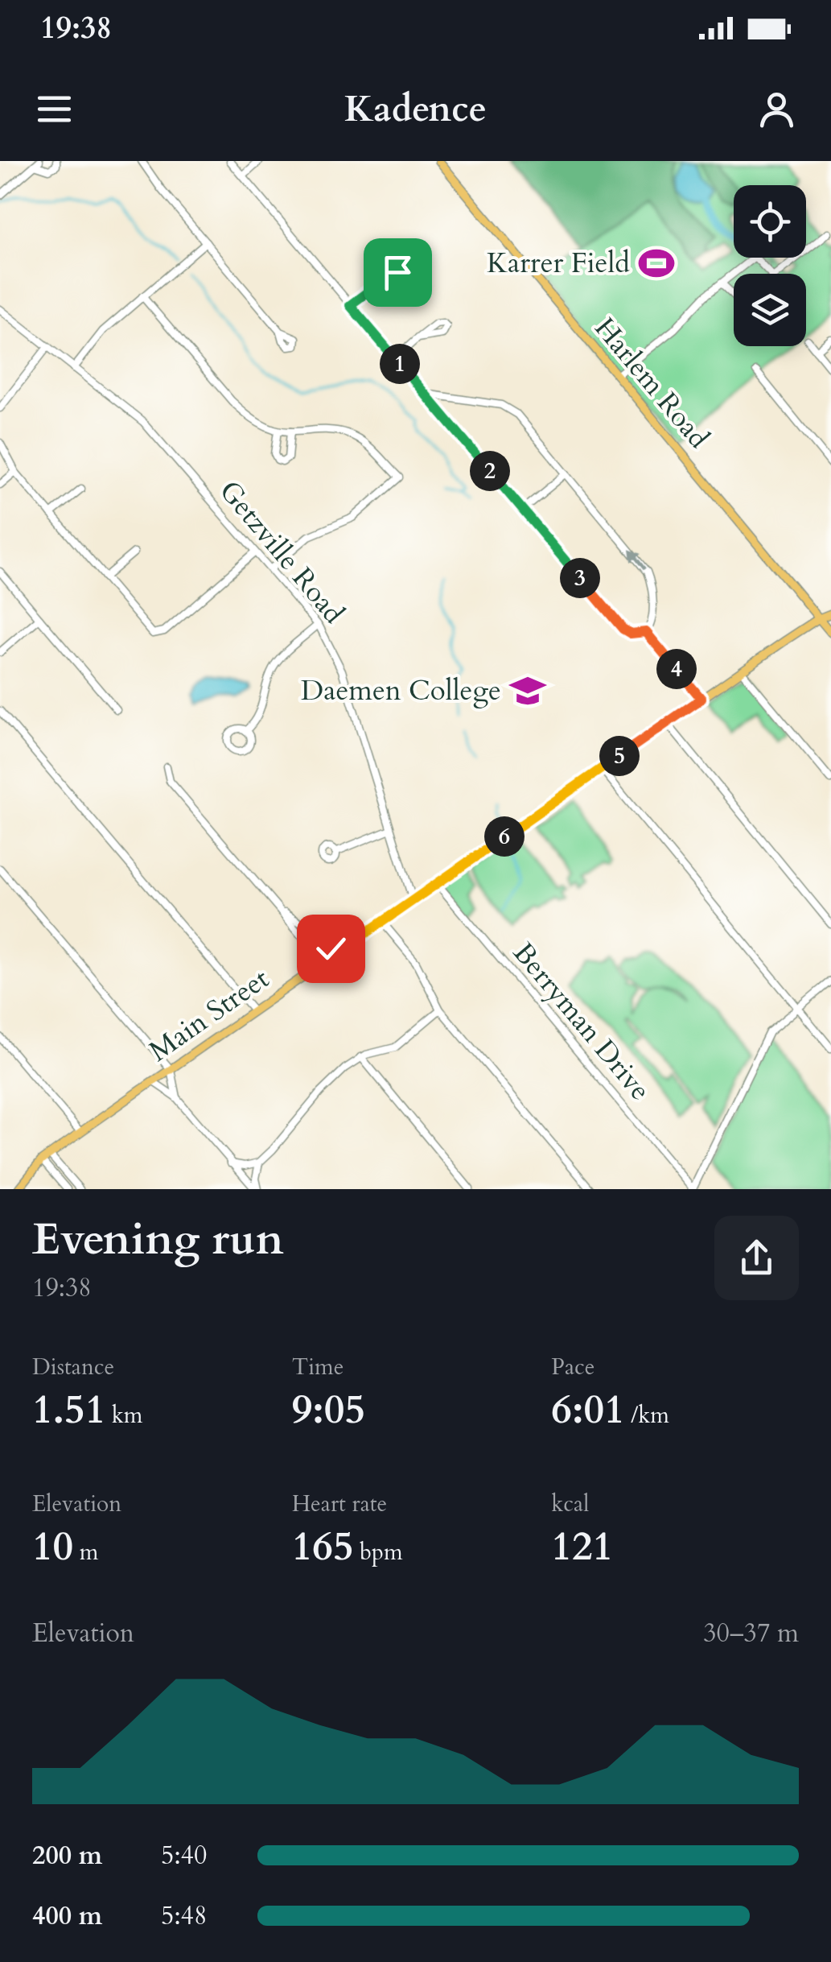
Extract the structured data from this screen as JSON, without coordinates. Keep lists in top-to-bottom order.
{
  "streets": {
    "main road": ["Harlem Road", "Main Street"],
    "street": ["Getzville Road", "Berryman Drive"]
  },
  "crossings": [
    ["Harlem Road", "Main Street"],
    ["Getzville Road", "Main Street"],
    ["Main Street", "Berryman Drive"]
  ],
  "places": {
    "sports": ["Karrer Field"],
    "school or university": ["Daemen College"]
  },
  "page": {
    "status": "19:38",
    "header": "Kadence",
    "pins": [
      "1",
      "2",
      "3",
      "4",
      "5",
      "6"
    ],
    "heading": ["Evening run", "19:38"],
    "stats": [
      ["Distance", "1.51 km"],
      ["Time", "9:05"],
      ["Pace", "6:01 /km"],
      ["Elevation", "10 m"],
      ["Heart rate", "165 bpm"],
      ["kcal", "121"]
    ],
    "chart": ["Elevation", "30–37 m"],
    "list": [
      {
        "name": "200 m",
        "note": "5:40"
      },
      {
        "name": "400 m",
        "note": "5:48"
      }
    ]
  }
}
